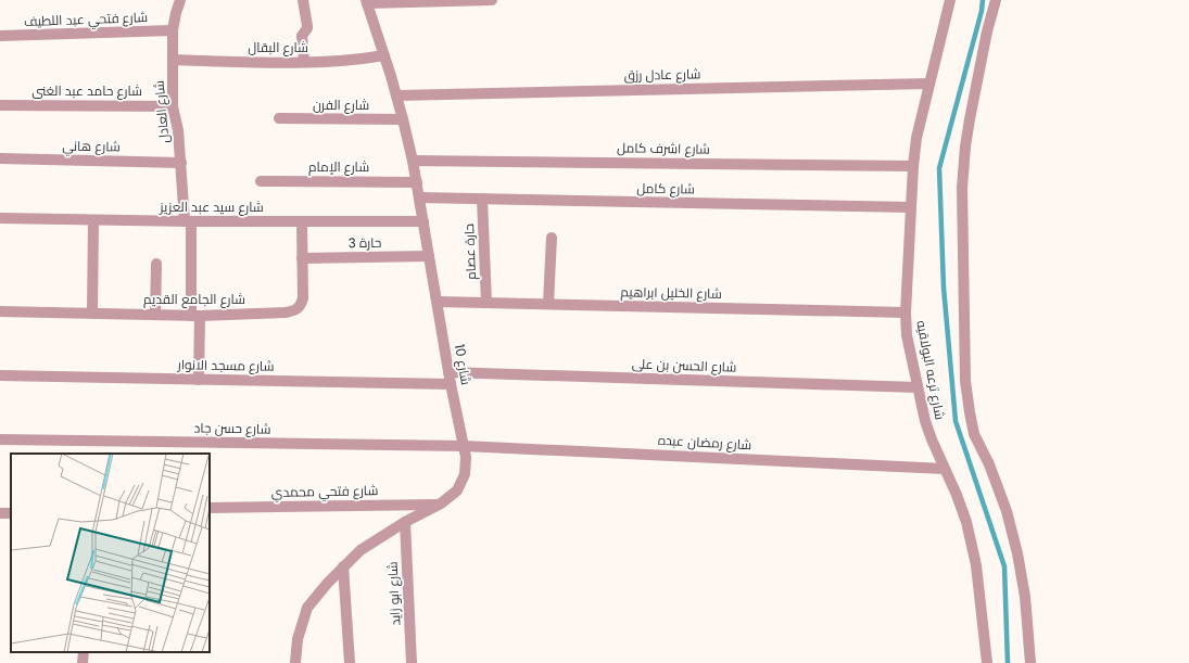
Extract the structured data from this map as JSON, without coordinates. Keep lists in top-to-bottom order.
{
  "streets": {
    "street": [
      "شارع فتحي عبد اللطيف",
      "شارع البقال",
      "شارع عادل رزق",
      "شارع حامد عبد الغنى",
      "شارع الفرن",
      "شارع العادل",
      "شارع هاني",
      "شارع اشرف كامل",
      "شارع الإمام",
      "شارع كامل",
      "شارع سيد عبد العزيز",
      "حارة 3",
      "حارة عصام",
      "شارع الخليل ابراهيم",
      "شارع الجامع القديم",
      "شارع 10",
      "شارع مسجد الانوار",
      "شارع الحسن بن على",
      "شارع ترعه البولاقيه",
      "شارع حسن جاد",
      "شارع رمضان عبده",
      "شارع فتحي محمدي",
      "شارع ابو زايد"
    ]
  },
  "crossings": [
    ["شارع فتحي عبد اللطيف", "شارع العادل"],
    ["شارع البقال", "شارع العادل"],
    ["شارع البقال", "شارع 10"],
    ["شارع عادل رزق", "شارع 10"],
    ["شارع عادل رزق", "شارع ترعه البولاقيه"],
    ["شارع حامد عبد الغنى", "شارع العادل"],
    ["شارع الفرن", "شارع 10"],
    ["شارع العادل", "شارع هاني"],
    ["شارع العادل", "شارع سيد عبد العزيز"],
    ["شارع العادل", "شارع الجامع القديم"],
    ["شارع العادل", "شارع مسجد الانوار"],
    ["شارع اشرف كامل", "شارع 10"],
    ["شارع اشرف كامل", "شارع ترعه البولاقيه"],
    ["شارع الإمام", "شارع 10"],
    ["شارع كامل", "حارة عصام"],
    ["شارع كامل", "شارع 10"],
    ["شارع كامل", "شارع ترعه البولاقيه"],
    ["شارع سيد عبد العزيز", "شارع الجامع القديم"],
    ["شارع سيد عبد العزيز", "شارع 10"],
    ["حارة 3", "شارع الجامع القديم"],
    ["حارة 3", "شارع 10"],
    ["حارة عصام", "شارع الخليل ابراهيم"],
    ["شارع الخليل ابراهيم", "شارع 10"],
    ["شارع الخليل ابراهيم", "شارع ترعه البولاقيه"],
    ["شارع 10", "شارع مسجد الانوار"],
    ["شارع 10", "شارع الحسن بن على"],
    ["شارع 10", "شارع حسن جاد"],
    ["شارع 10", "شارع رمضان عبده"],
    ["شارع 10", "شارع فتحي محمدي"],
    ["شارع 10", "شارع ابو زايد"],
    ["شارع الحسن بن على", "شارع ترعه البولاقيه"],
    ["شارع ترعه البولاقيه", "شارع رمضان عبده"],
    ["شارع حسن جاد", "شارع رمضان عبده"]
  ]
}
